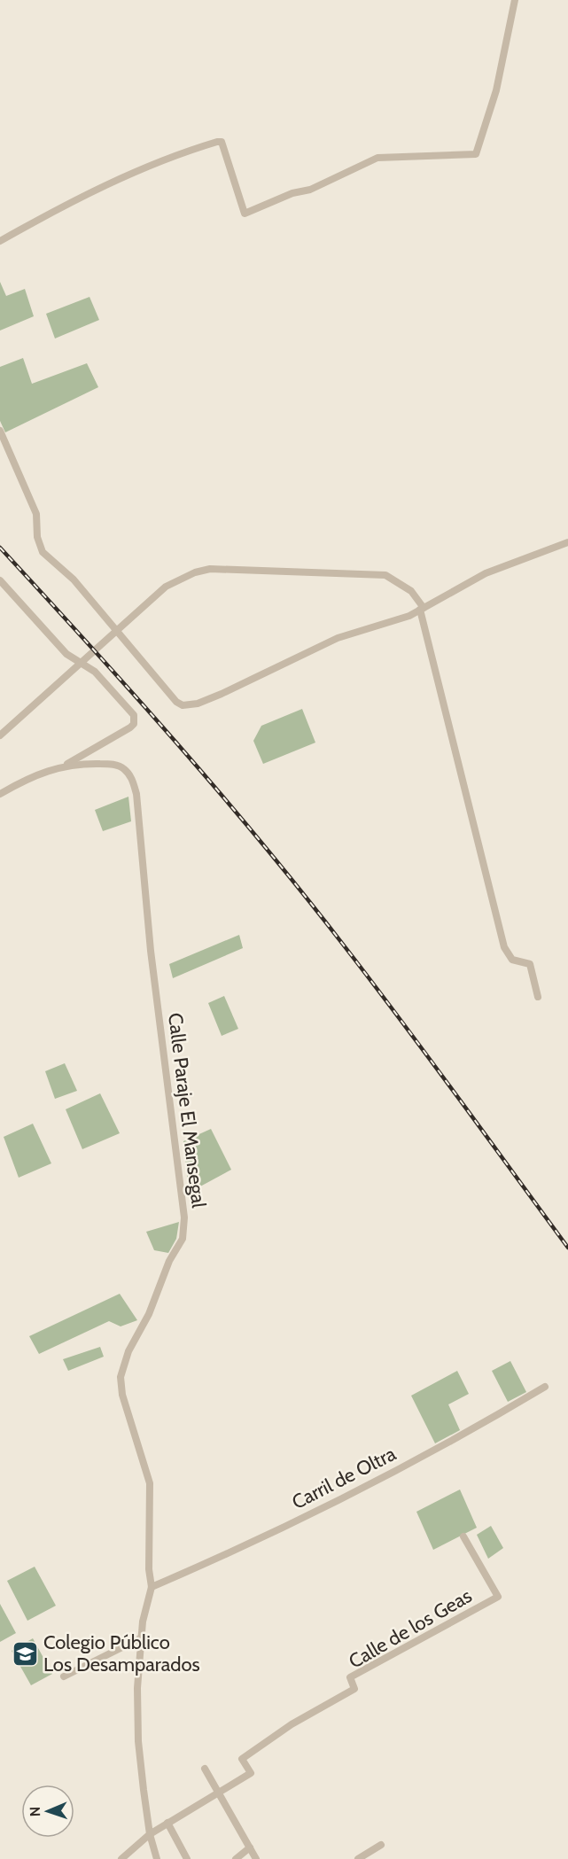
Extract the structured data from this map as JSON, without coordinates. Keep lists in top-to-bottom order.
{
  "streets": {
    "street": ["Calle Paraje El Mansegal", "Carril de Oltra", "Calle de los Geas"]
  },
  "crossings": [
    ["Calle Paraje El Mansegal", "Carril de Oltra"],
    ["Calle Paraje El Mansegal", "Calle de los Geas"]
  ],
  "places": {
    "school or university": ["Colegio Público Los Desamparados"]
  },
  "north": "left"
}
